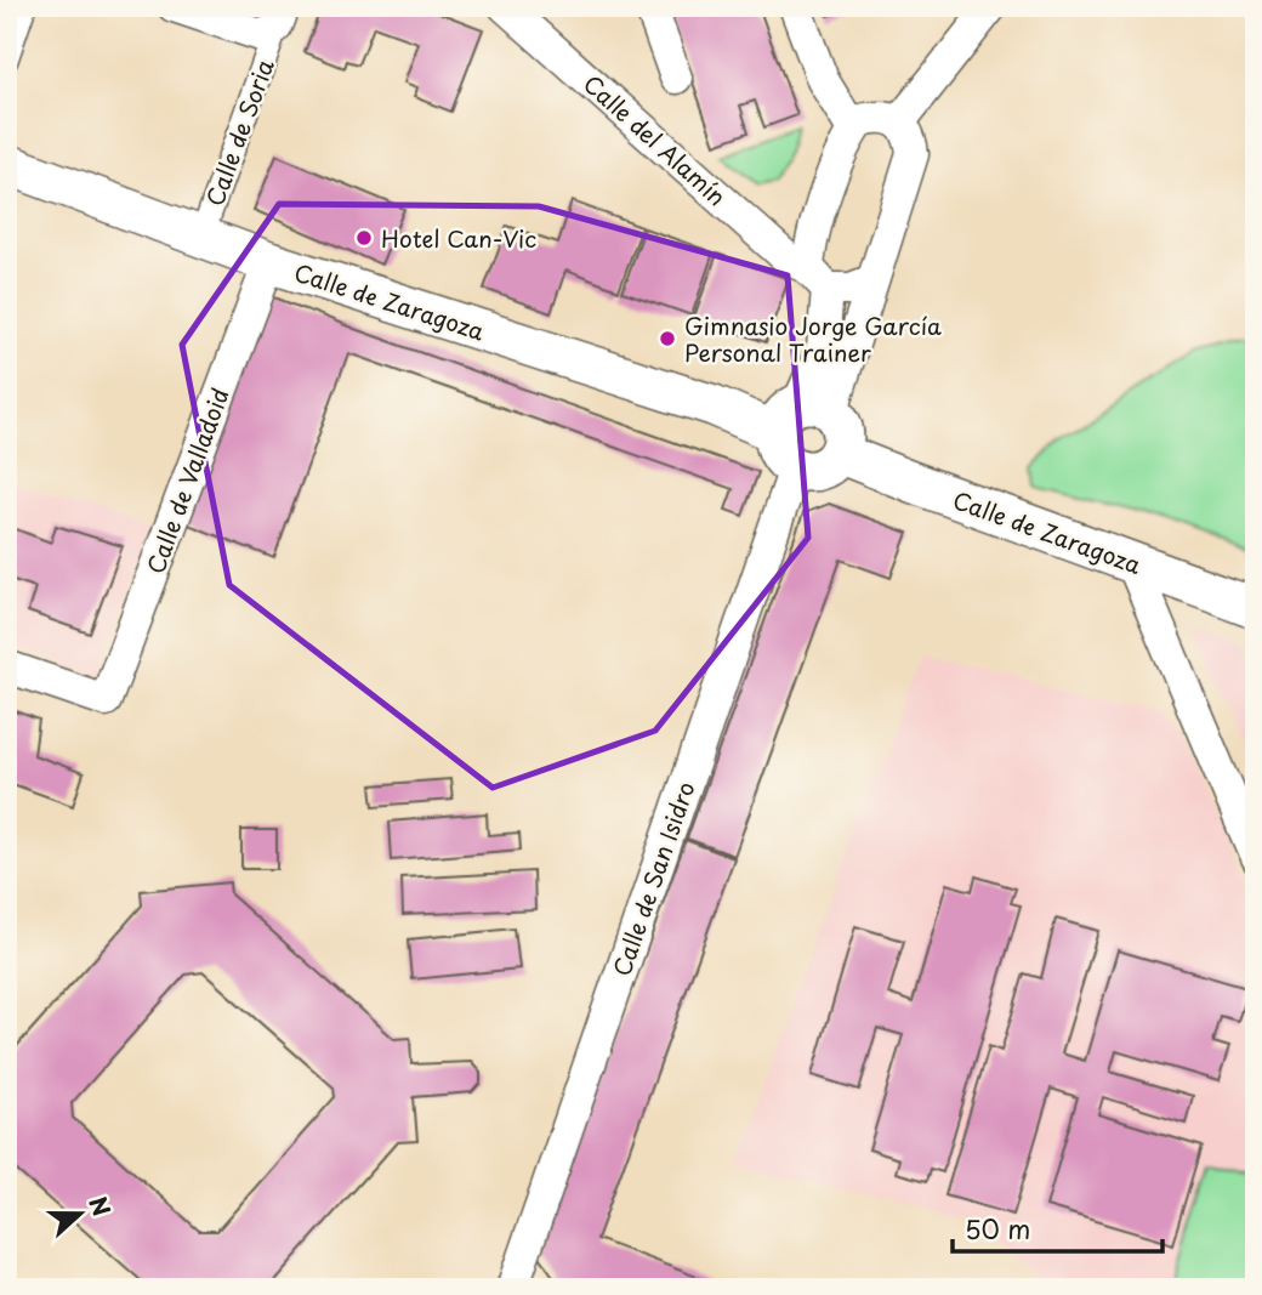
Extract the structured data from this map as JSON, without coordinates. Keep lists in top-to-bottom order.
{
  "streets": {
    "street": [
      "Calle de Soria",
      "Calle del Alamín",
      "Calle de Zaragoza",
      "Calle de Valladoid",
      "Calle de San Isidro"
    ]
  },
  "crossings": [
    ["Calle de Soria", "Calle de Zaragoza"],
    ["Calle de Zaragoza", "Calle de Valladoid"],
    ["Calle de Zaragoza", "Calle de San Isidro"]
  ],
  "places": ["Hotel Can-Vic", "Gimnasio Jorge García Personal Trainer"],
  "scale_bar": "50 m",
  "north": "right"
}
